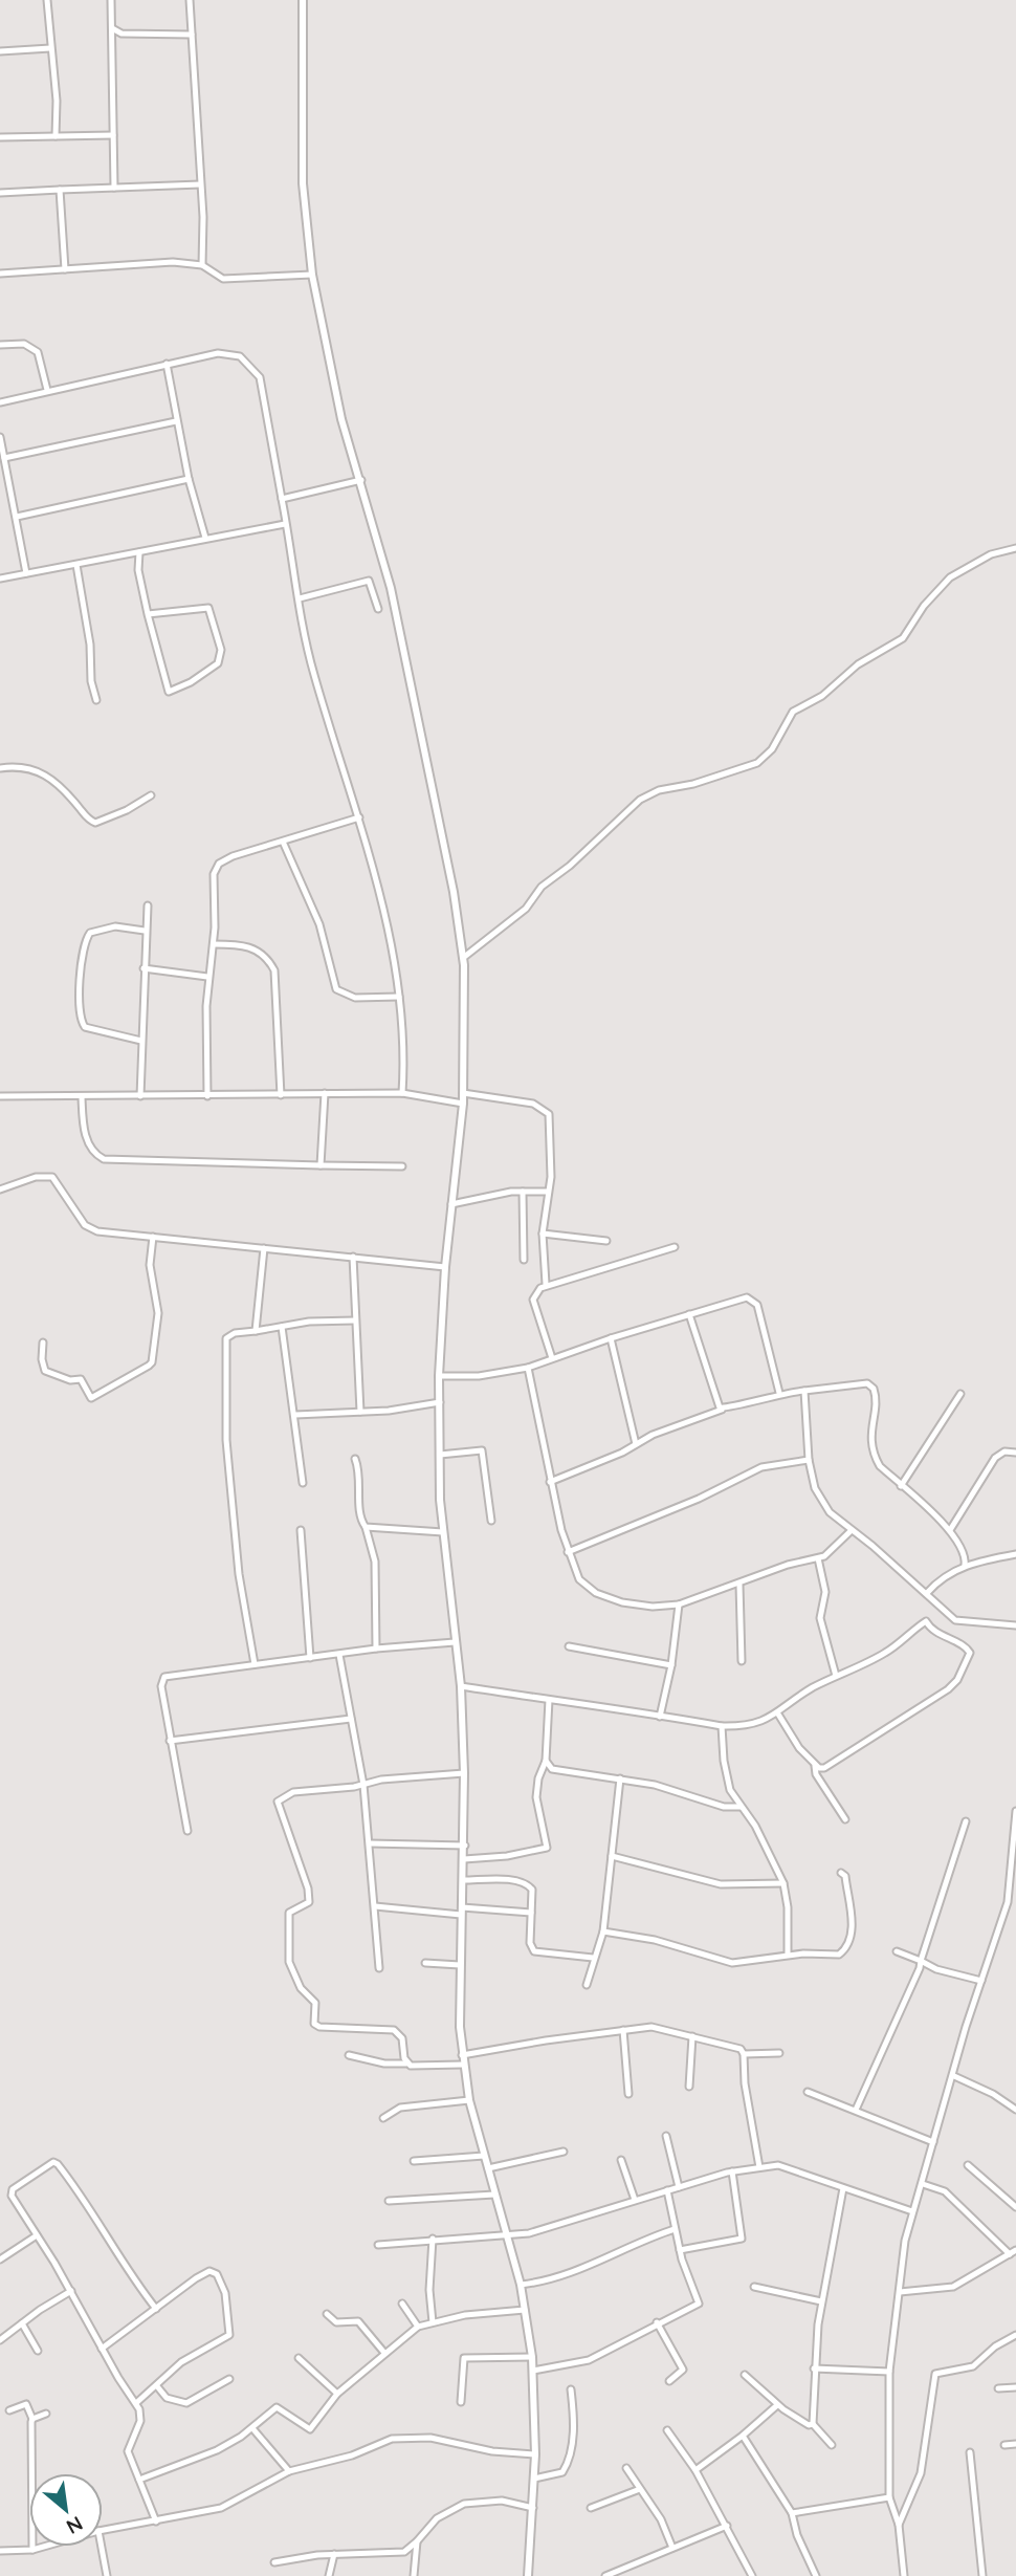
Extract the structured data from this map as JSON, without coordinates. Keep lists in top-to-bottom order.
{
  "north": "bottom right"
}
